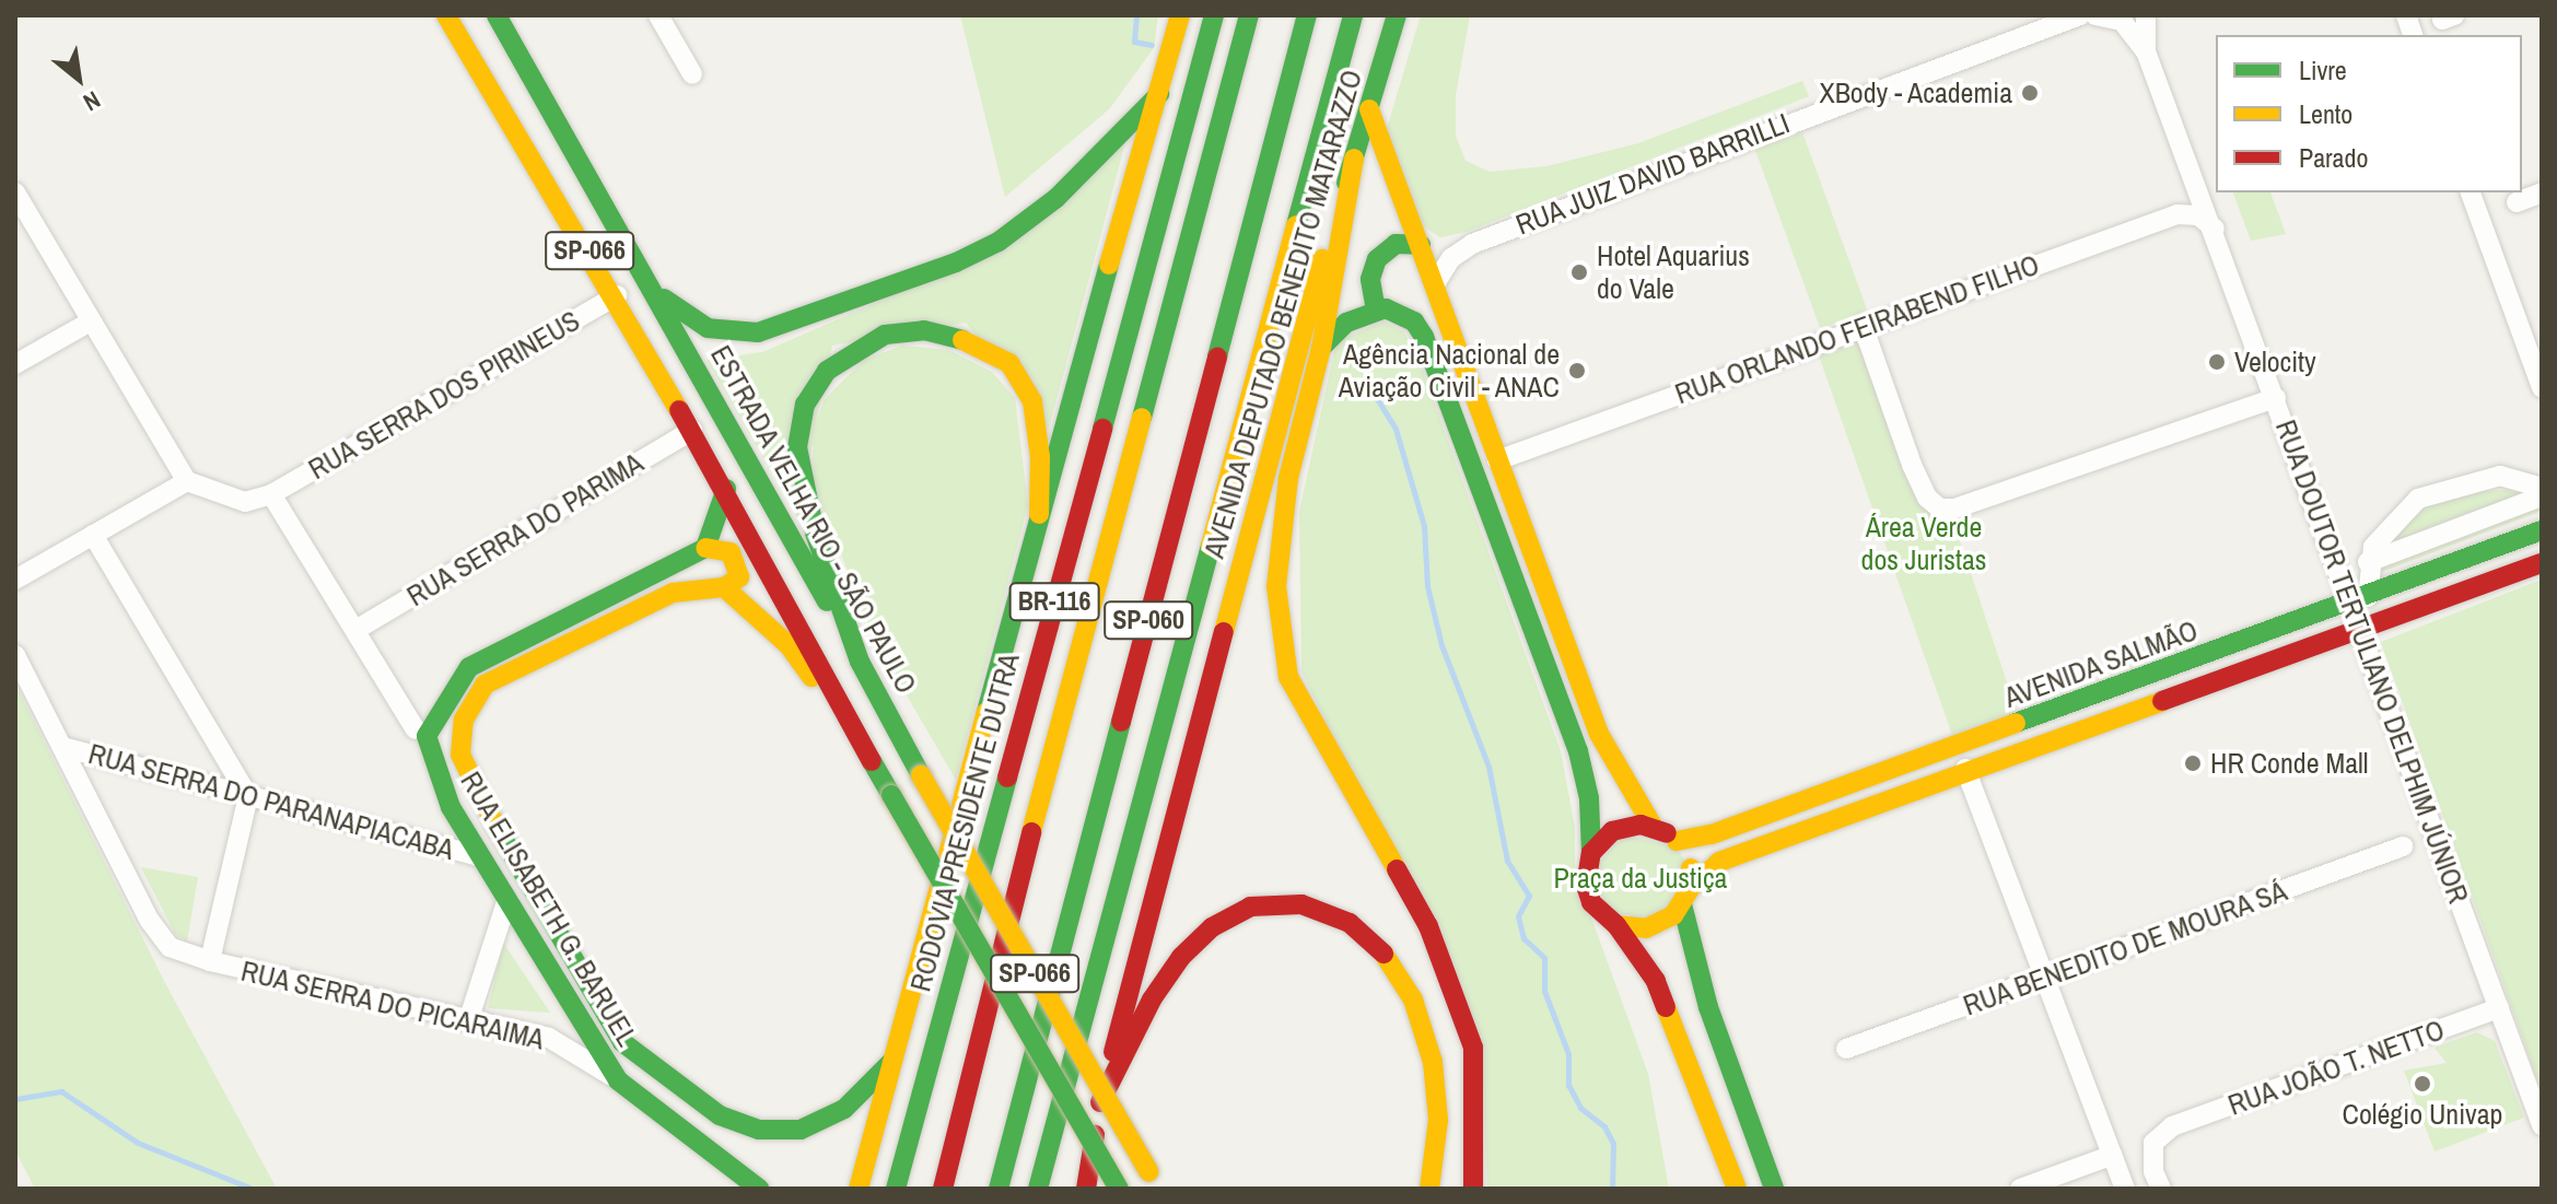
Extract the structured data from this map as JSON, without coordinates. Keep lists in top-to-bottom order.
{
  "streets": {
    "main road": [
      "SP-066",
      "AVENIDA DEPUTADO BENEDITO MATARAZZO",
      "ESTRADA VELHA RIO - SÃO PAULO",
      "BR-116",
      "SP-060",
      "AVENIDA SALMÃO",
      "RODOVIA PRESIDENTE DUTRA",
      "RUA ELISABETH G. BARUEL"
    ],
    "street": [
      "RUA JUIZ DAVID BARRILLI",
      "RUA ORLANDO FEIRABEND FILHO",
      "RUA SERRA DOS PIRINEUS",
      "RUA SERRA DO PARIMA",
      "RUA DOUTOR TERTULIANO DELPHIM JÚNIOR",
      "RUA SERRA DO PARANAPIACABA",
      "RUA BENEDITO DE MOURA SÁ",
      "RUA SERRA DO PICARAIMA",
      "RUA JOÃO T. NETTO"
    ]
  },
  "crossings": [
    ["SP-066", "RUA SERRA DOS PIRINEUS"],
    ["SP-066", "ESTRADA VELHA RIO - SÃO PAULO"],
    ["SP-066", "RUA SERRA DO PARIMA"],
    ["RUA ORLANDO FEIRABEND FILHO", "RUA DOUTOR TERTULIANO DELPHIM JÚNIOR"],
    ["RUA DOUTOR TERTULIANO DELPHIM JÚNIOR", "AVENIDA SALMÃO"],
    ["RUA DOUTOR TERTULIANO DELPHIM JÚNIOR", "RUA JOÃO T. NETTO"],
    ["RUA SERRA DO PARANAPIACABA", "RUA ELISABETH G. BARUEL"],
    ["RUA SERRA DO PARANAPIACABA", "RUA SERRA DO PICARAIMA"],
    ["RUA ELISABETH G. BARUEL", "RUA SERRA DO PICARAIMA"]
  ],
  "parks": ["Área Verde dos Juristas", "Praça da Justiça"],
  "places": [
    "XBody - Academia",
    "Hotel Aquarius do Vale",
    "Velocity",
    "Agência Nacional de Aviação Civil - ANAC",
    "HR Conde Mall",
    "Colégio Univap"
  ],
  "legend": ["Livre", "Lento", "Parado"],
  "north": "bottom right"
}
